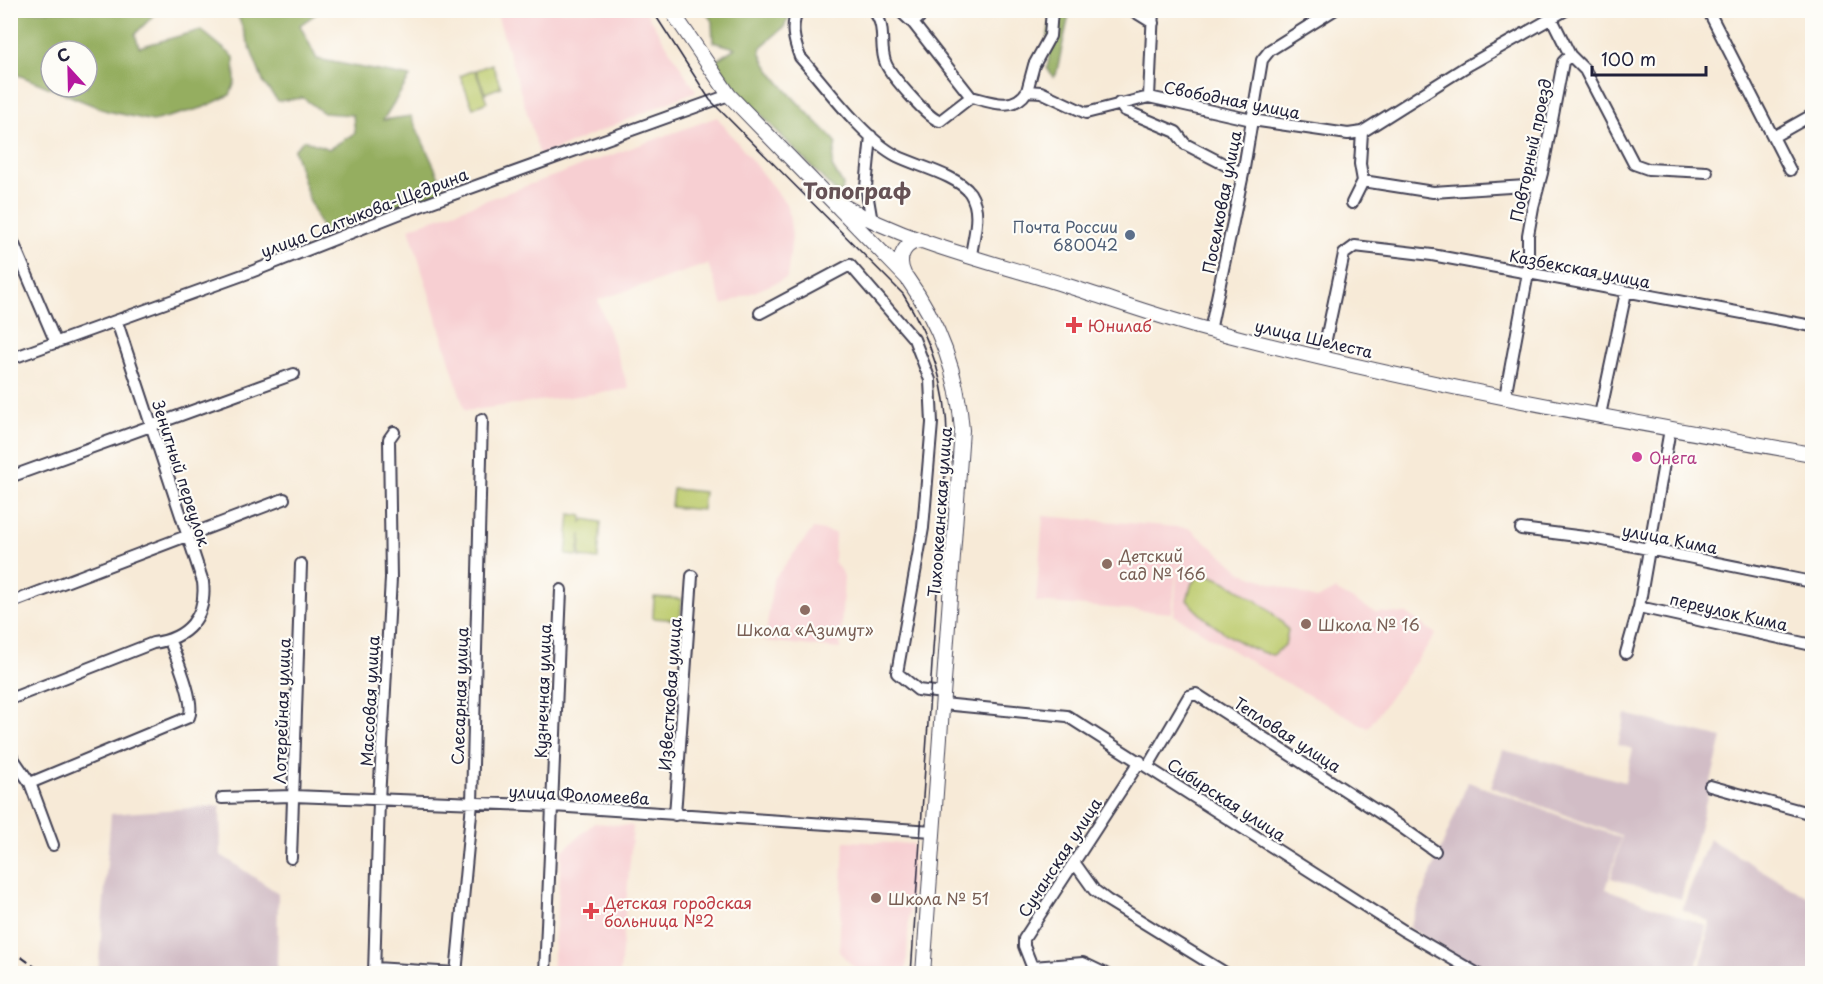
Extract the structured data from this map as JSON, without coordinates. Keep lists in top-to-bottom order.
{
  "streets": {
    "main road": ["улица Шелеста", "Тихоокеанская улица"],
    "street": [
      "Свободная улица",
      "Повторный проезд",
      "Поселковая улица",
      "улица Салтыкова-Щедрина",
      "Казбекская улица",
      "Зенитный переулок",
      "улица Кима",
      "переулок Кима",
      "Кузнечная улица",
      "Известковая улица",
      "Слесарная улица",
      "Массовая улица",
      "Лотерейная улица",
      "Тепловая улица",
      "улица Фоломеева",
      "Сибирская улица",
      "Сучанская улица"
    ]
  },
  "crossings": [
    ["Свободная улица", "Поселковая улица"],
    ["Повторный проезд", "Казбекская улица"],
    ["Повторный проезд", "улица Шелеста"],
    ["Поселковая улица", "улица Шелеста"],
    ["улица Салтыкова-Щедрина", "Зенитный переулок"],
    ["улица Салтыкова-Щедрина", "Тихоокеанская улица"],
    ["Казбекская улица", "улица Шелеста"],
    ["улица Шелеста", "Тихоокеанская улица"],
    ["Тихоокеанская улица", "улица Фоломеева"],
    ["Тихоокеанская улица", "Сибирская улица"],
    ["Кузнечная улица", "улица Фоломеева"],
    ["Известковая улица", "улица Фоломеева"],
    ["Слесарная улица", "улица Фоломеева"],
    ["Массовая улица", "улица Фоломеева"],
    ["Лотерейная улица", "улица Фоломеева"],
    ["Тепловая улица", "Сибирская улица"],
    ["Тепловая улица", "Сучанская улица"],
    ["Сибирская улица", "Сучанская улица"]
  ],
  "districts": ["Топограф"],
  "places": {
    "other": [
      "Почта России 680042",
      "Онега",
      "Детский сад № 166",
      "Школа «Азимут»",
      "Школа № 16",
      "Школа № 51"
    ],
    "health": ["Юнилаб", "Детская городская больница №2"]
  },
  "scale_bar": "100 m",
  "north": "top"
}
